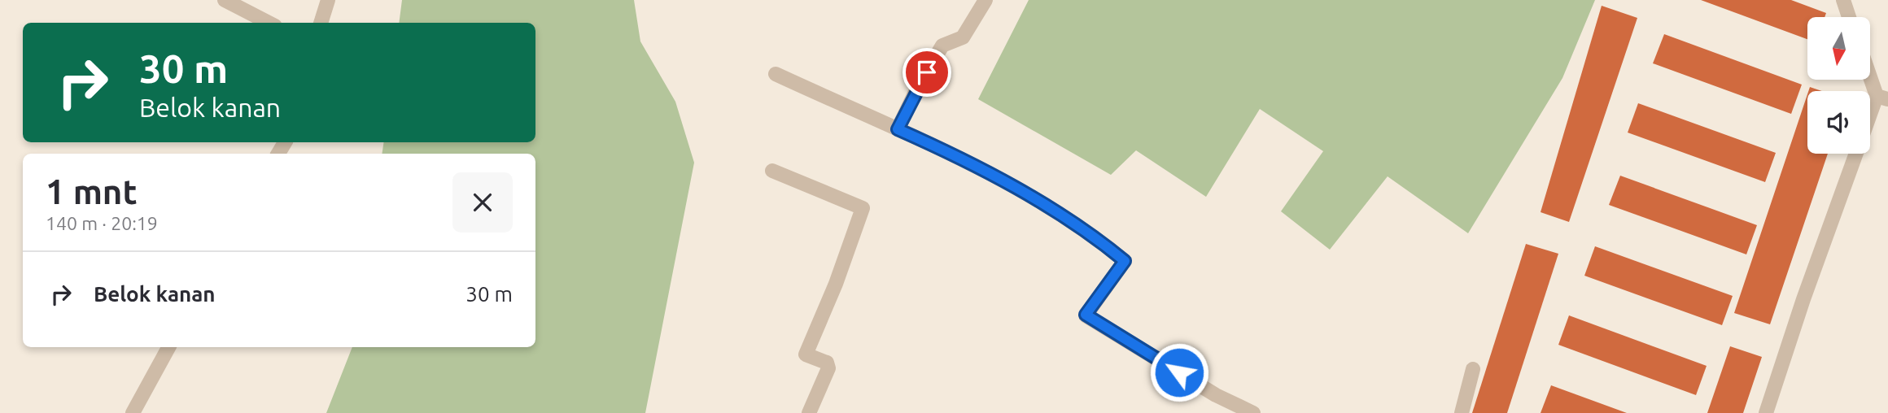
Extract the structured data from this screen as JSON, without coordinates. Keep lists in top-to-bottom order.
{
  "north": "bottom",
  "page": {
    "turn": ["30 m", "Belok kanan"],
    "heading": ["1 mnt", "140 m · 20:19"],
    "list": [
      {
        "name": "Belok kanan",
        "value": "30 m"
      }
    ]
  }
}
